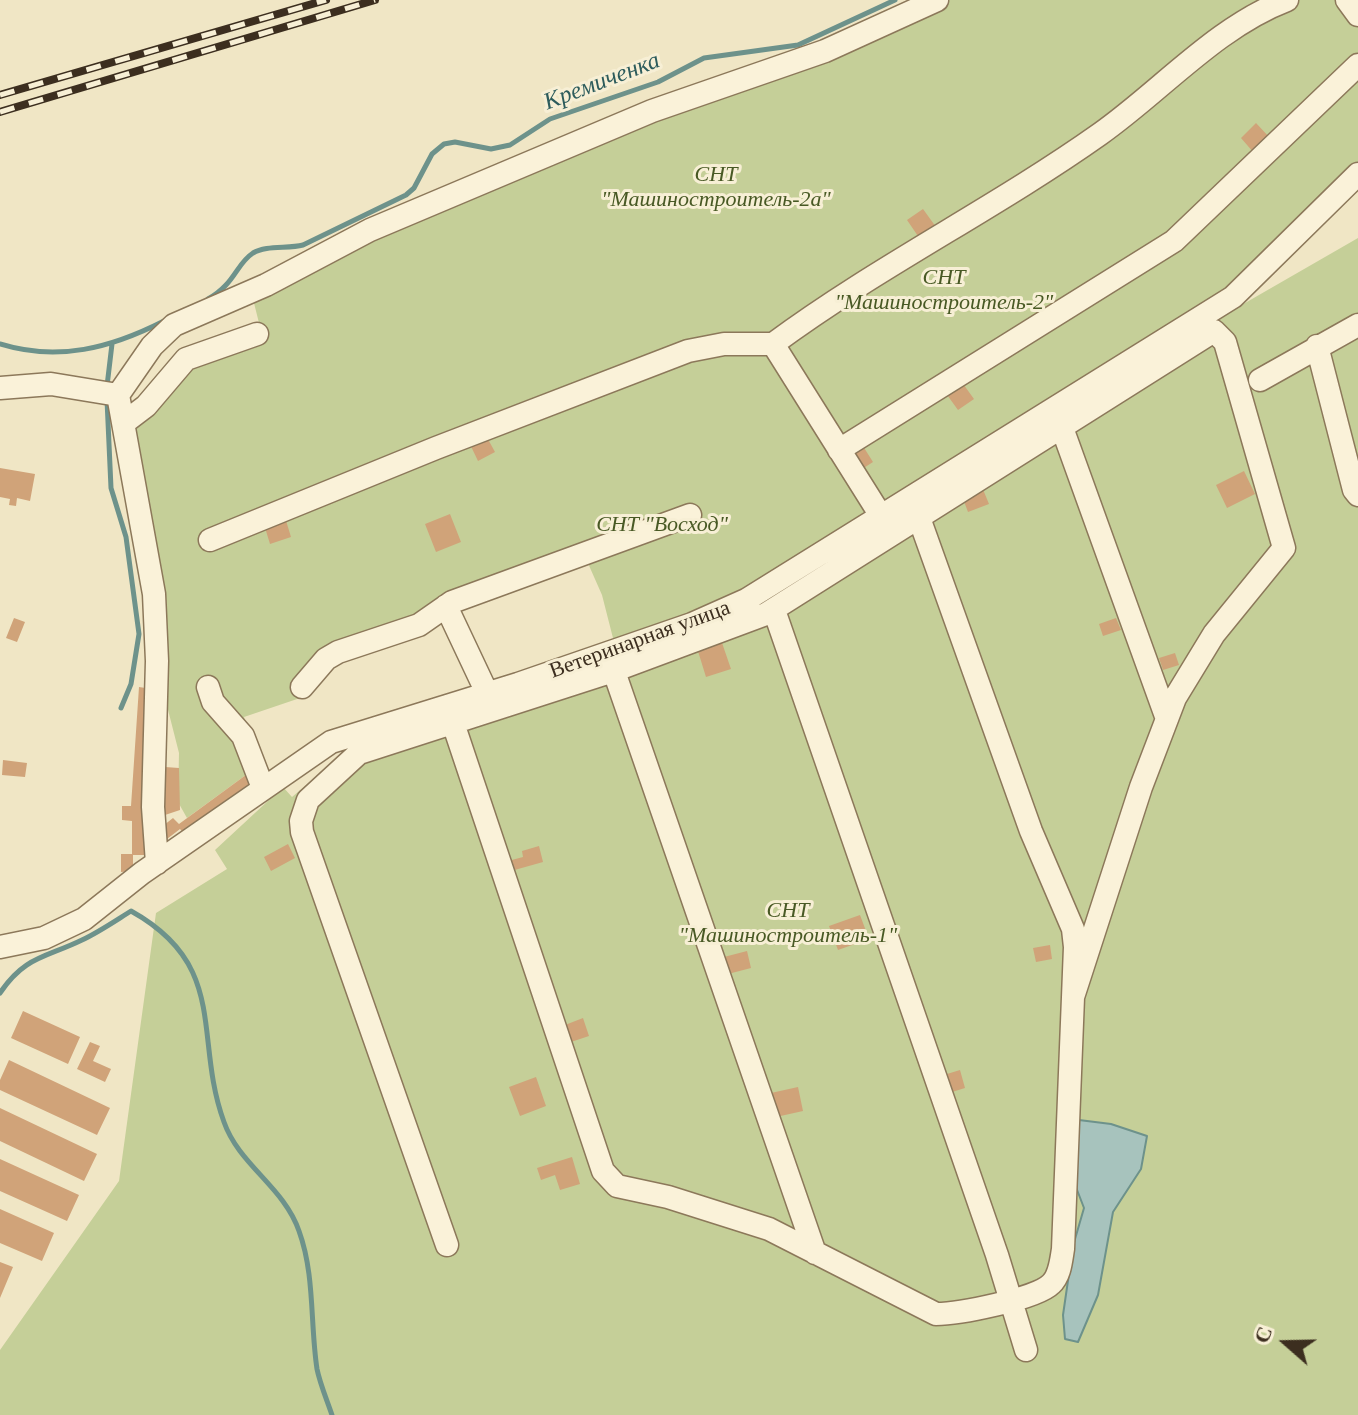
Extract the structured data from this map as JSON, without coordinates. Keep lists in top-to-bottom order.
{
  "streets": {
    "street": ["Ветеринарная улица"]
  },
  "water": ["Кремиченка"],
  "parks": [
    "СНТ \"Машиностроитель-2а\"",
    "СНТ \"Машиностроитель-2\"",
    "СНТ \"Восход\"",
    "СНТ \"Машиностроитель-1\""
  ],
  "north": "left"
}
